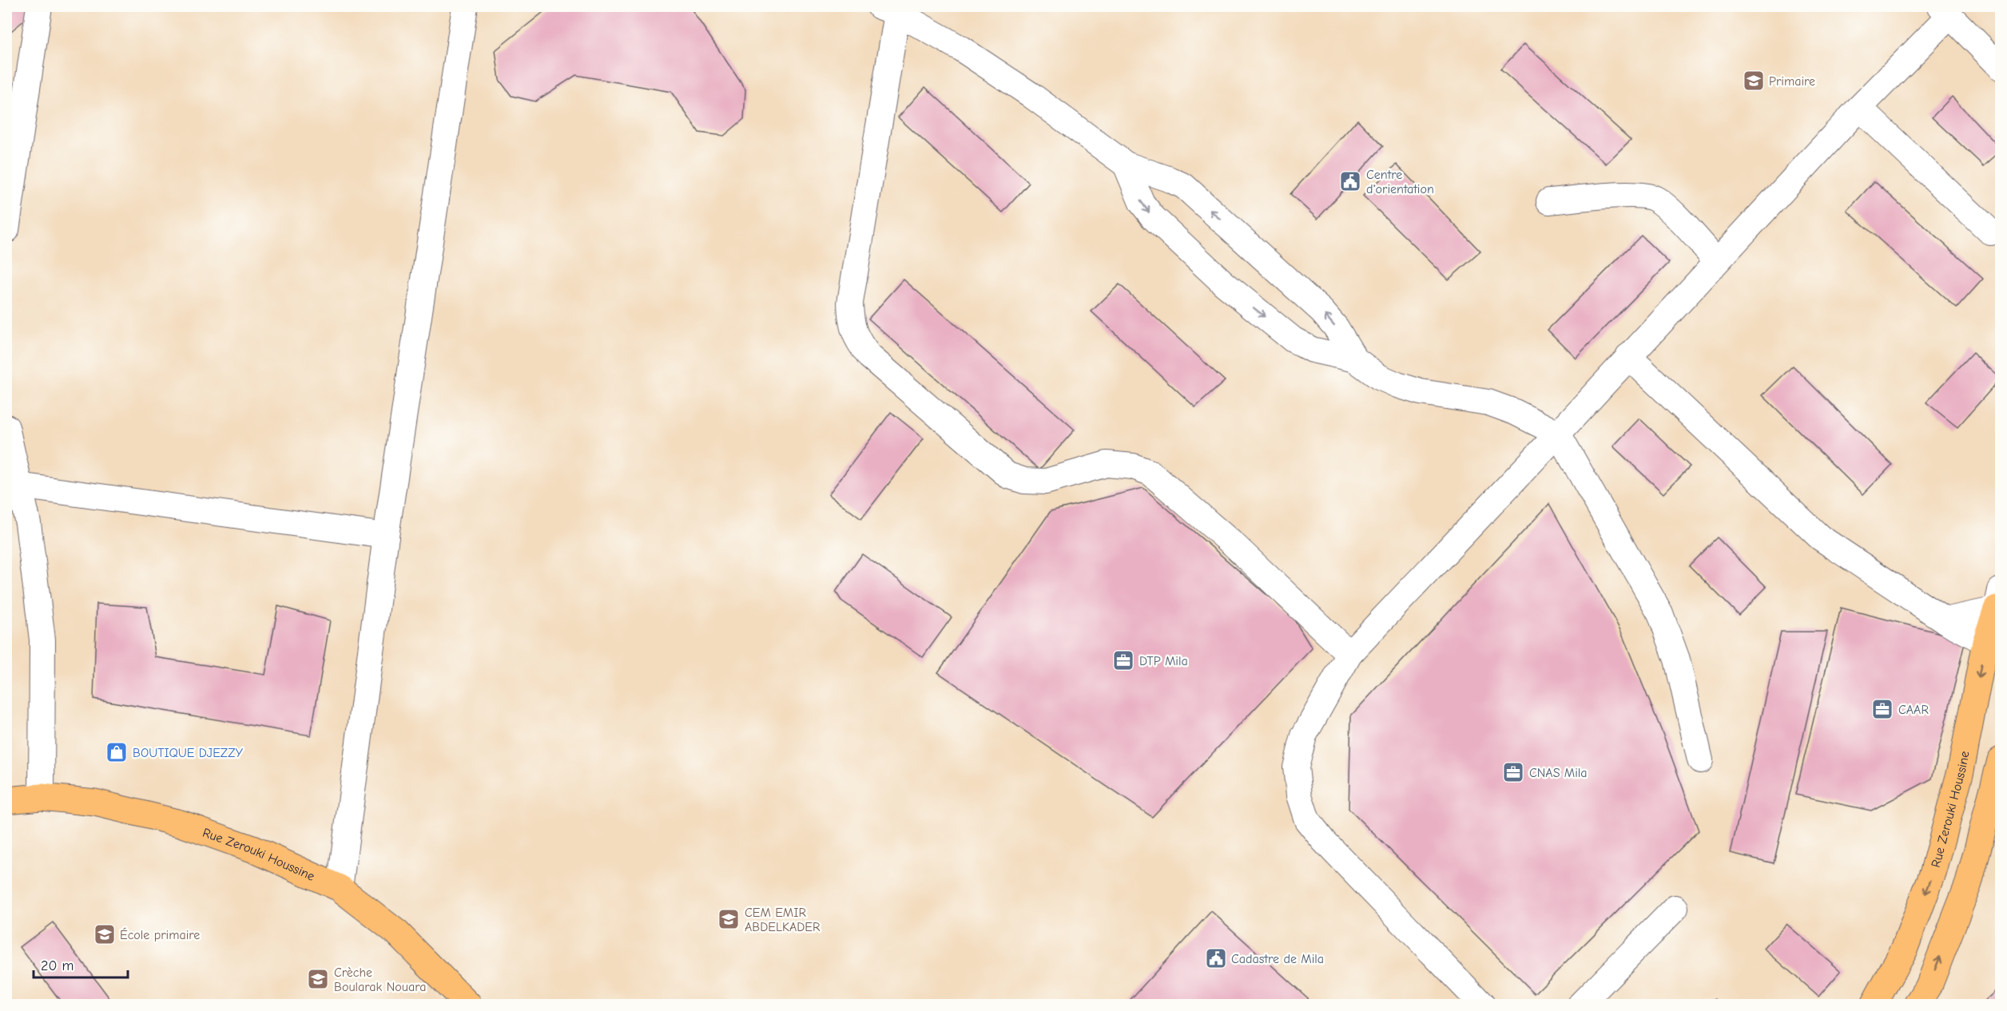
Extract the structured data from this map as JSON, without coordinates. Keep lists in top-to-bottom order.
{
  "streets": {
    "main road": ["Rue Zerouki Houssine"]
  },
  "places": {
    "school or university": [
      "Primaire",
      "CEM EMIR ABDELKADER",
      "École primaire",
      "Crèche Boularak Nouara"
    ],
    "public building": ["Centre d'orientation", "Cadastre de Mila"],
    "office": ["DTP Mila", "CAAR", "CNAS Mila"],
    "shop": ["BOUTIQUE DJEZZY"]
  },
  "scale_bar": "20 m"
}
